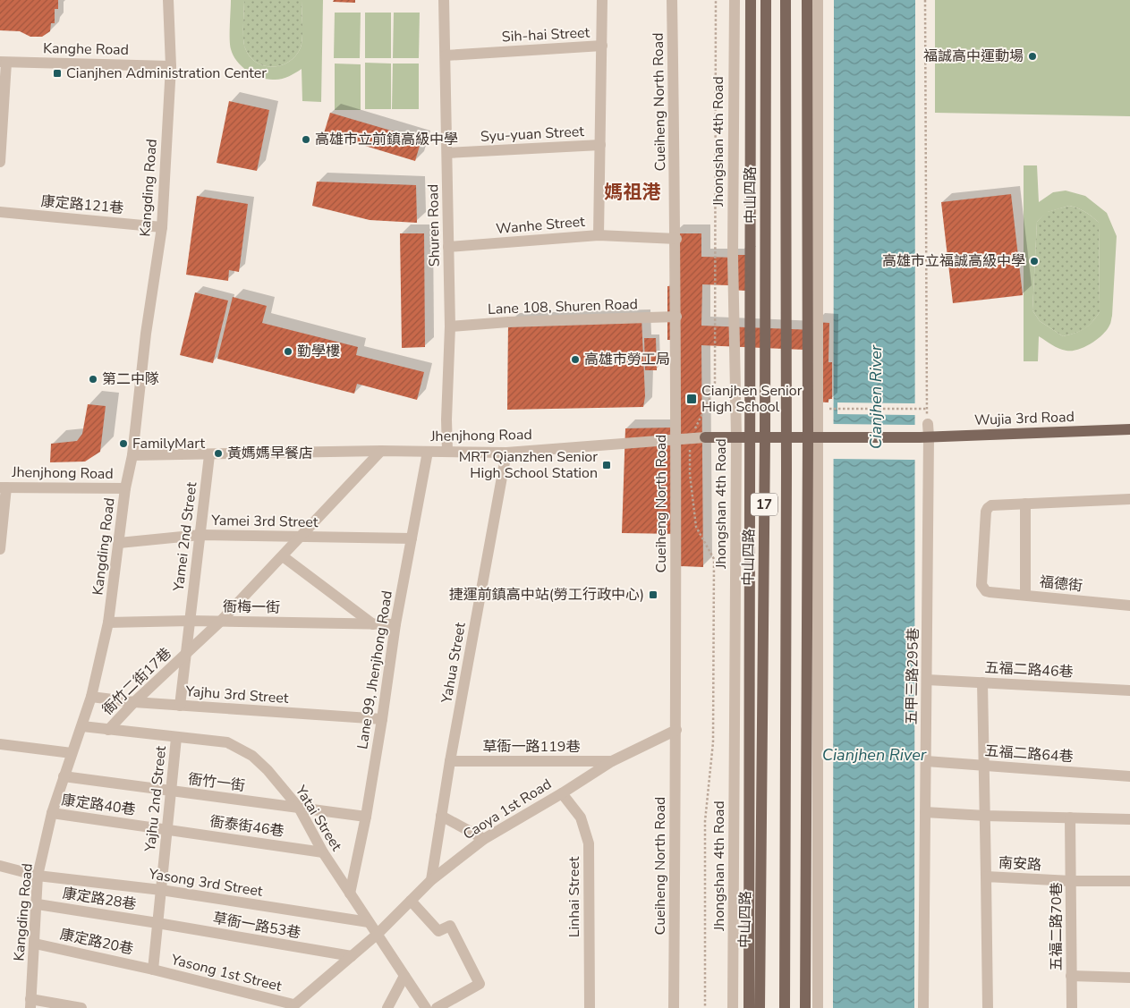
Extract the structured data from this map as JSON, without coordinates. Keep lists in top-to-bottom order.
{
  "streets": {
    "main road": [
      "Jhongshan 4th Road",
      "中山四路",
      "Wujia 3rd Road",
      "Jhenjhong Road",
      "17"
    ],
    "street": [
      "Sih-hai Street",
      "Kanghe Road",
      "Cueiheng North Road",
      "Syu-yuan Street",
      "Kangding Road",
      "康定路121巷",
      "Shuren Road",
      "Wanhe Street",
      "Lane 108, Shuren Road",
      "Yamei 3rd Street",
      "Yamei 2nd Street",
      "福德街",
      "衙梅一街",
      "Yahua Street",
      "Lane 99, Jhenjhong Road",
      "五福二路46巷",
      "五甲三路295巷",
      "衙竹二街17巷",
      "Yajhu 3rd Street",
      "草衙一路119巷",
      "五福二路64巷",
      "衙竹一街",
      "Yajhu 2nd Street",
      "康定路40巷",
      "Caoya 1st Road",
      "Yatai Street",
      "衙泰街46巷",
      "南安路",
      "Yasong 3rd Street",
      "Linhai Street",
      "康定路28巷",
      "草衙一路53巷",
      "五福二路70巷",
      "康定路20巷",
      "Yasong 1st Street"
    ]
  },
  "crossings": [
    ["Sih-hai Street", "Syu-yuan Street"],
    ["Sih-hai Street", "Shuren Road"],
    ["Kanghe Road", "Kangding Road"],
    ["Cueiheng North Road", "Lane 108, Shuren Road"],
    ["Cueiheng North Road", "Jhenjhong Road"],
    ["Cueiheng North Road", "Caoya 1st Road"],
    ["Syu-yuan Street", "Shuren Road"],
    ["Syu-yuan Street", "Wanhe Street"],
    ["Jhongshan 4th Road", "Jhenjhong Road"],
    ["Kangding Road", "康定路121巷"],
    ["Kangding Road", "Jhenjhong Road"],
    ["Kangding Road", "Yamei 3rd Street"],
    ["Kangding Road", "衙梅一街"],
    ["Kangding Road", "Yajhu 3rd Street"],
    ["Kangding Road", "衙竹一街"],
    ["Kangding Road", "康定路40巷"],
    ["Kangding Road", "Yatai Street"],
    ["Kangding Road", "Yasong 3rd Street"],
    ["Kangding Road", "康定路28巷"],
    ["Kangding Road", "康定路20巷"],
    ["中山四路", "Jhenjhong Road"],
    ["Shuren Road", "Wanhe Street"],
    ["Shuren Road", "Lane 108, Shuren Road"],
    ["Shuren Road", "Jhenjhong Road"],
    ["Wujia 3rd Road", "Jhenjhong Road"],
    ["Wujia 3rd Road", "五甲三路295巷"],
    ["Jhenjhong Road", "17"],
    ["Jhenjhong Road", "Yamei 2nd Street"],
    ["Jhenjhong Road", "Yahua Street"],
    ["Jhenjhong Road", "Lane 99, Jhenjhong Road"],
    ["Jhenjhong Road", "衙竹二街17巷"],
    ["Yamei 3rd Street", "Yamei 2nd Street"],
    ["Yamei 3rd Street", "Lane 99, Jhenjhong Road"],
    ["Yamei 3rd Street", "衙竹二街17巷"],
    ["Yamei 2nd Street", "衙梅一街"],
    ["Yamei 2nd Street", "衙竹二街17巷"],
    ["Yamei 2nd Street", "Yajhu 3rd Street"],
    ["衙梅一街", "Lane 99, Jhenjhong Road"],
    ["衙梅一街", "衙竹二街17巷"],
    ["Yahua Street", "草衙一路119巷"],
    ["Yahua Street", "Caoya 1st Road"],
    ["Lane 99, Jhenjhong Road", "Yajhu 3rd Street"],
    ["Lane 99, Jhenjhong Road", "衙竹一街"],
    ["Lane 99, Jhenjhong Road", "Yatai Street"],
    ["五福二路46巷", "五甲三路295巷"],
    ["五甲三路295巷", "五福二路64巷"],
    ["衙竹二街17巷", "Yajhu 3rd Street"],
    ["衙竹二街17巷", "Yatai Street"],
    ["草衙一路119巷", "Caoya 1st Road"],
    ["衙竹一街", "Yajhu 2nd Street"],
    ["衙竹一街", "Yatai Street"],
    ["Yajhu 2nd Street", "康定路40巷"],
    ["Yajhu 2nd Street", "Yatai Street"],
    ["Yajhu 2nd Street", "衙泰街46巷"],
    ["Yajhu 2nd Street", "Yasong 3rd Street"],
    ["Yajhu 2nd Street", "康定路28巷"],
    ["Yajhu 2nd Street", "草衙一路53巷"],
    ["Yajhu 2nd Street", "康定路20巷"],
    ["Yajhu 2nd Street", "Yasong 1st Street"],
    ["康定路40巷", "衙泰街46巷"],
    ["Caoya 1st Road", "Yatai Street"],
    ["Caoya 1st Road", "Linhai Street"],
    ["Caoya 1st Road", "草衙一路53巷"],
    ["Caoya 1st Road", "Yasong 1st Street"],
    ["Yatai Street", "衙泰街46巷"],
    ["Yatai Street", "Yasong 3rd Street"],
    ["南安路", "五福二路70巷"],
    ["康定路28巷", "草衙一路53巷"],
    ["康定路20巷", "Yasong 1st Street"]
  ],
  "districts": ["媽祖港"],
  "water": ["Cianjhen River"],
  "places": {
    "other": [
      "福誠高中運動場",
      "高雄市立前鎮高級中學",
      "高雄市立福誠高級中學",
      "勤學樓",
      "高雄市勞工局",
      "第二中隊",
      "FamilyMart",
      "黃媽媽早餐店"
    ],
    "transit": [
      "Cianjhen Administration Center",
      "Cianjhen Senior High School",
      "MRT Qianzhen Senior High School Station",
      "捷運前鎮高中站(勞工行政中心)"
    ]
  }
}
